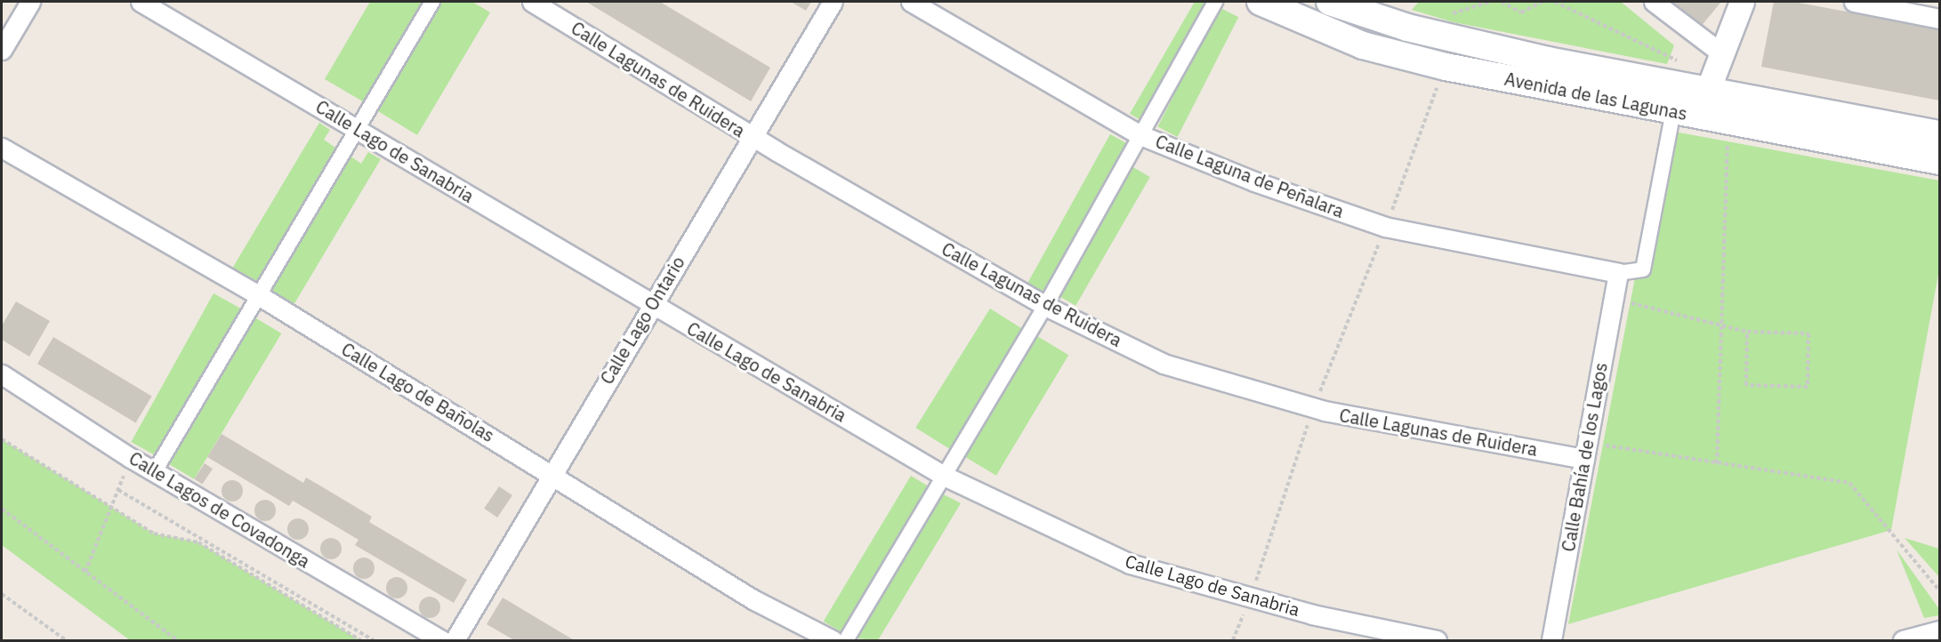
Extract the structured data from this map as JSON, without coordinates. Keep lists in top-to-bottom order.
{
  "streets": {
    "main road": ["Avenida de las Lagunas"],
    "street": [
      "Calle Lagunas de Ruidera",
      "Calle Lago de Sanabria",
      "Calle Laguna de Peñalara",
      "Calle Lago Ontario",
      "Calle Lago de Bañolas",
      "Calle Bahía de los Lagos",
      "Calle Lagos de Covadonga"
    ]
  },
  "crossings": [
    ["Calle Lagunas de Ruidera", "Calle Lago Ontario"],
    ["Calle Lagunas de Ruidera", "Calle Bahía de los Lagos"],
    ["Calle Lago de Sanabria", "Calle Lago Ontario"],
    ["Calle Laguna de Peñalara", "Calle Bahía de los Lagos"],
    ["Calle Lago Ontario", "Calle Lago de Bañolas"]
  ]
}
